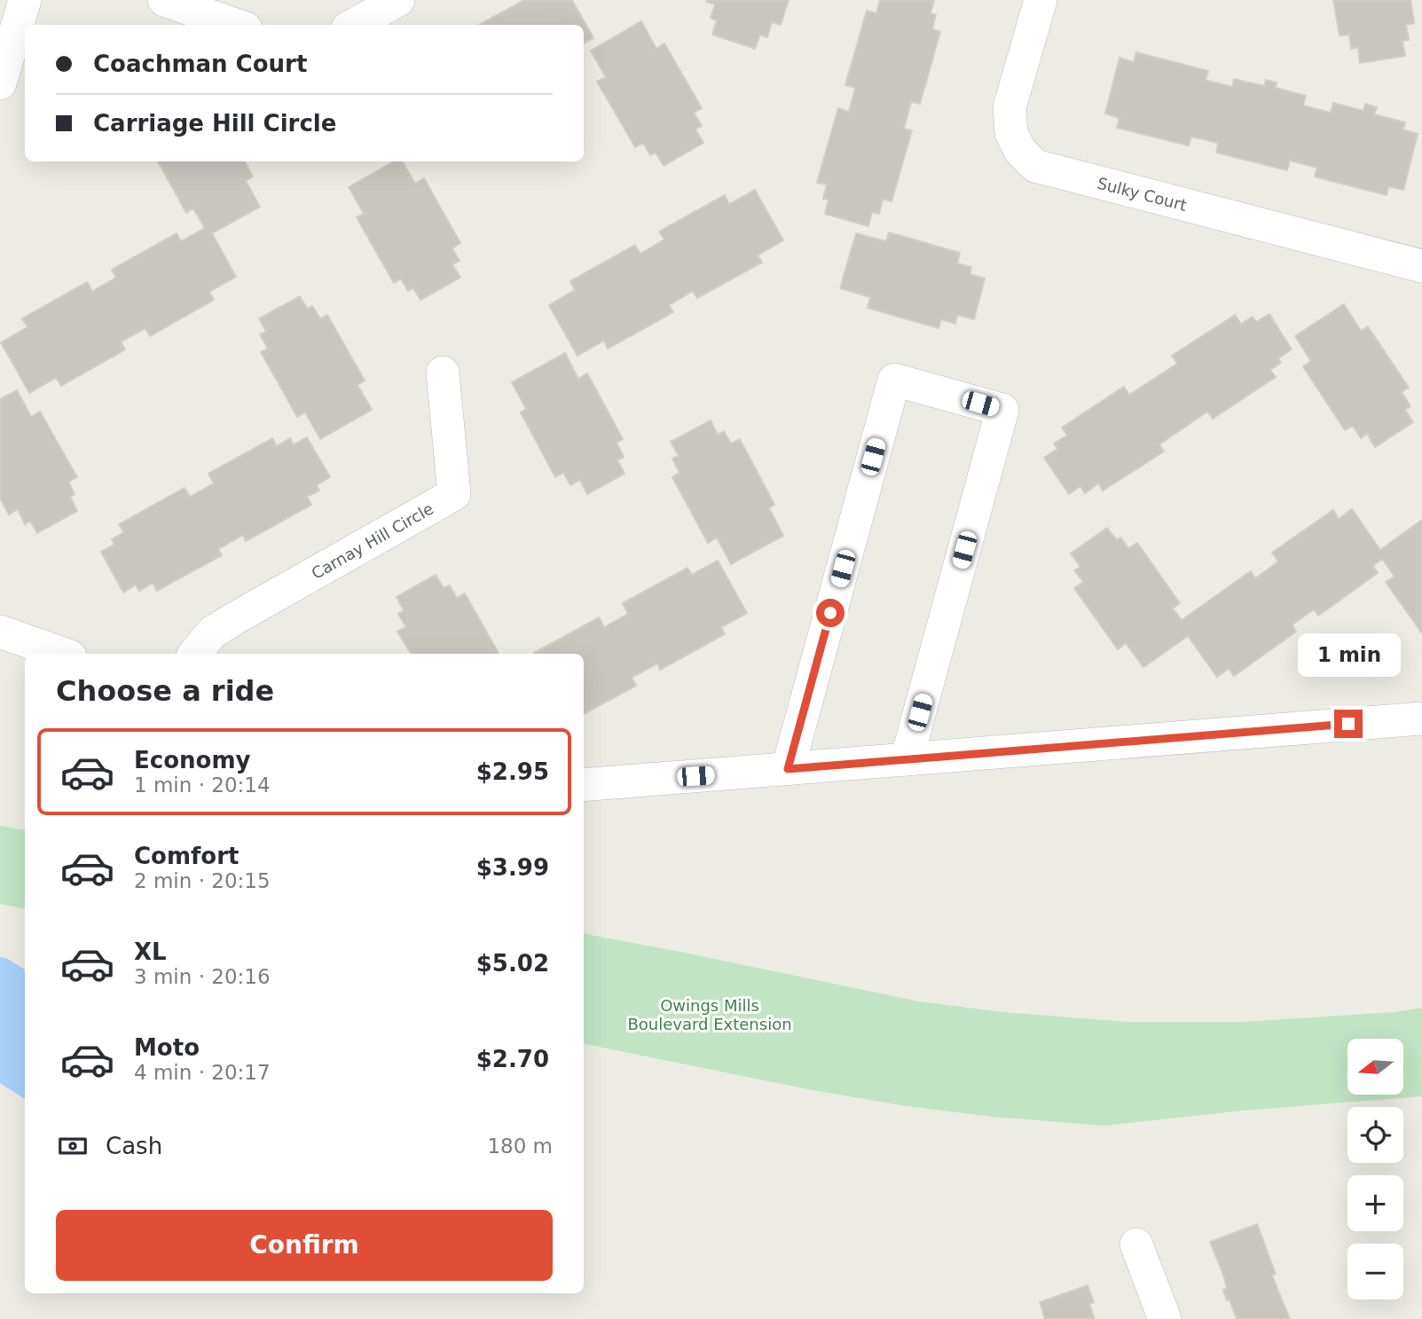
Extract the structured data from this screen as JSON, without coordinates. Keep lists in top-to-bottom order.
{
  "streets": {
    "street": ["Sulky Court", "Carnay Hill Circle"]
  },
  "parks": ["Owings Mills Boulevard Extension"],
  "north": "left",
  "page": {
    "banner": ["Coachman Court", "Carriage Hill Circle"],
    "bubble": "1 min",
    "heading": "Choose a ride",
    "list": [
      {
        "name": "Economy",
        "note": "1 min · 20:14",
        "value": "$2.95"
      },
      {
        "name": "Comfort",
        "note": "2 min · 20:15",
        "value": "$3.99"
      },
      {
        "name": "XL",
        "note": "3 min · 20:16",
        "value": "$5.02"
      },
      {
        "name": "Moto",
        "note": "4 min · 20:17",
        "value": "$2.70"
      }
    ],
    "map_buttons": ["+", "−"],
    "pay": ["Cash", "180 m"],
    "buttons": "Confirm"
  }
}
